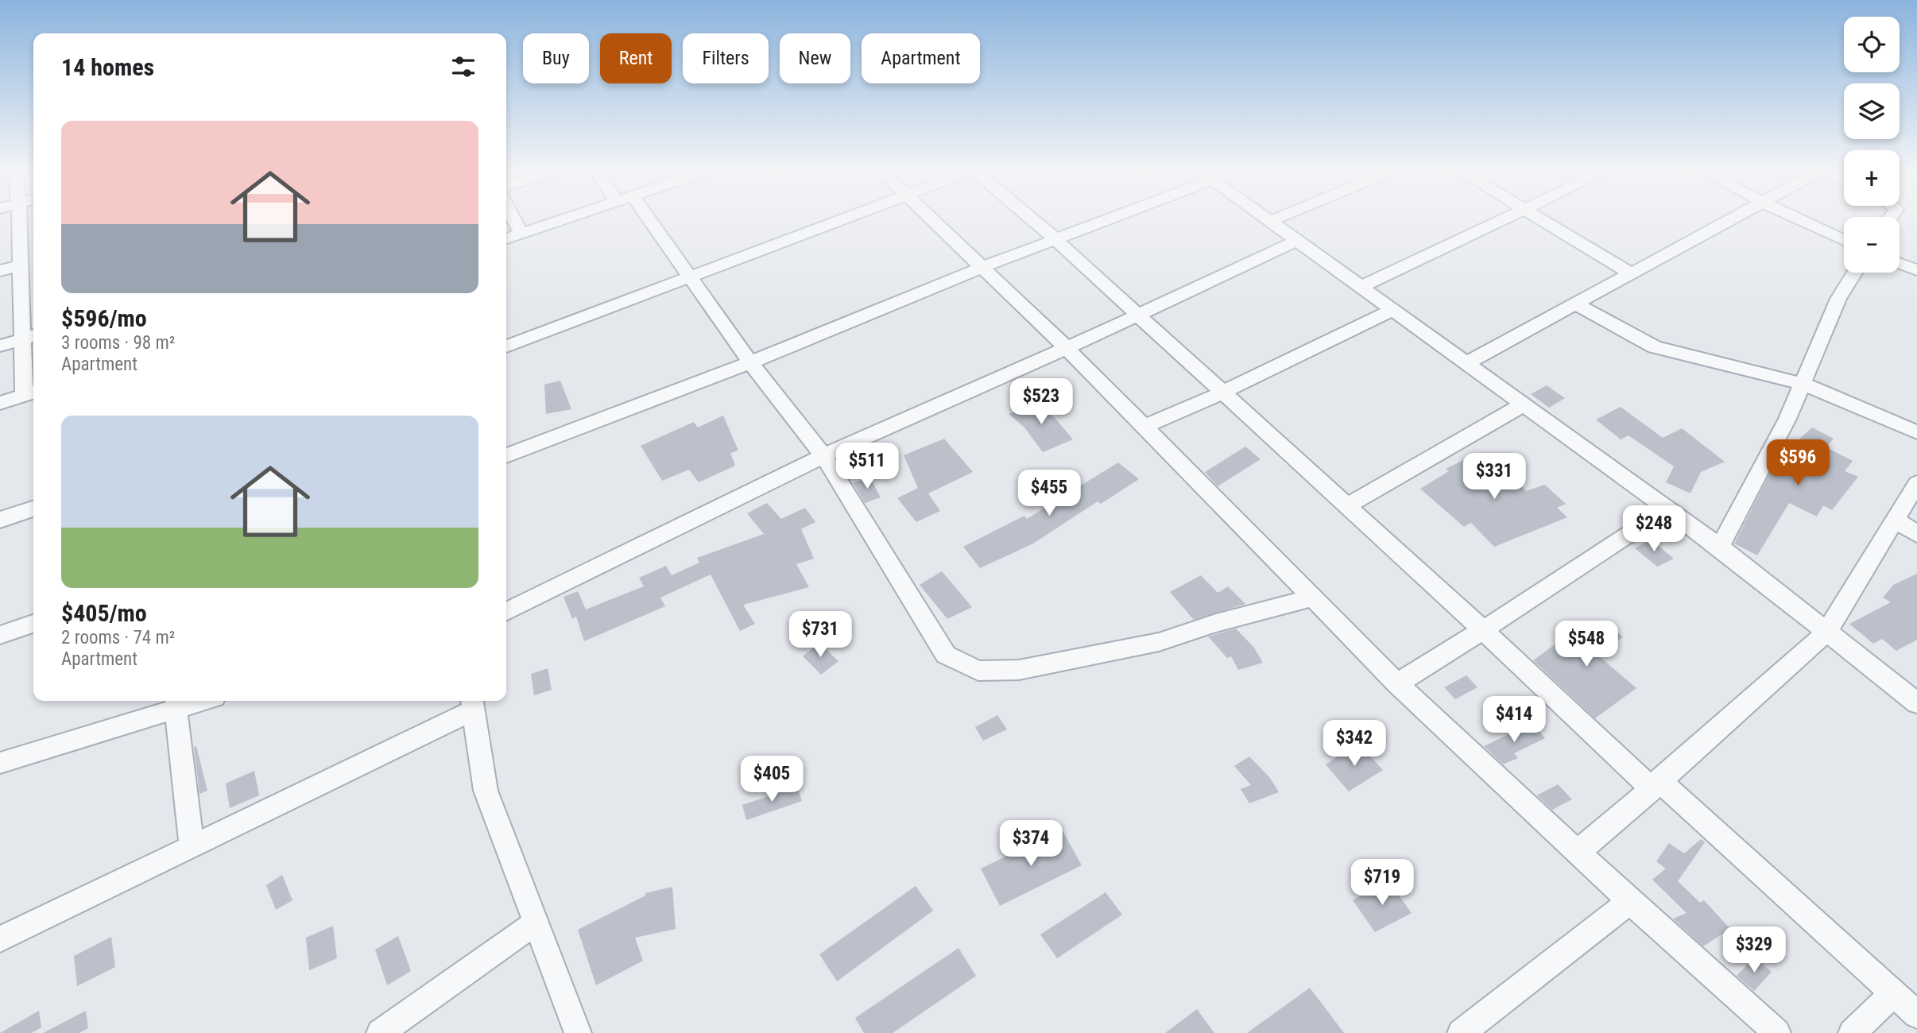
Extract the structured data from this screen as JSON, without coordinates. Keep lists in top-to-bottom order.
{
  "page": {
    "map_buttons": ["+", "−"],
    "chip": [
      "Buy",
      "Rent",
      "Filters",
      "New",
      "Apartment"
    ],
    "heading": "14 homes",
    "list": [
      {
        "name": "$596/mo",
        "note": "3 rooms · 98 m² · Apartment"
      },
      {
        "name": "$405/mo",
        "note": "2 rooms · 74 m² · Apartment"
      }
    ],
    "price": [
      "$523",
      "$596",
      "$511",
      "$331",
      "$455",
      "$248",
      "$731",
      "$548",
      "$414",
      "$342",
      "$405",
      "$374",
      "$719",
      "$329"
    ]
  }
}
